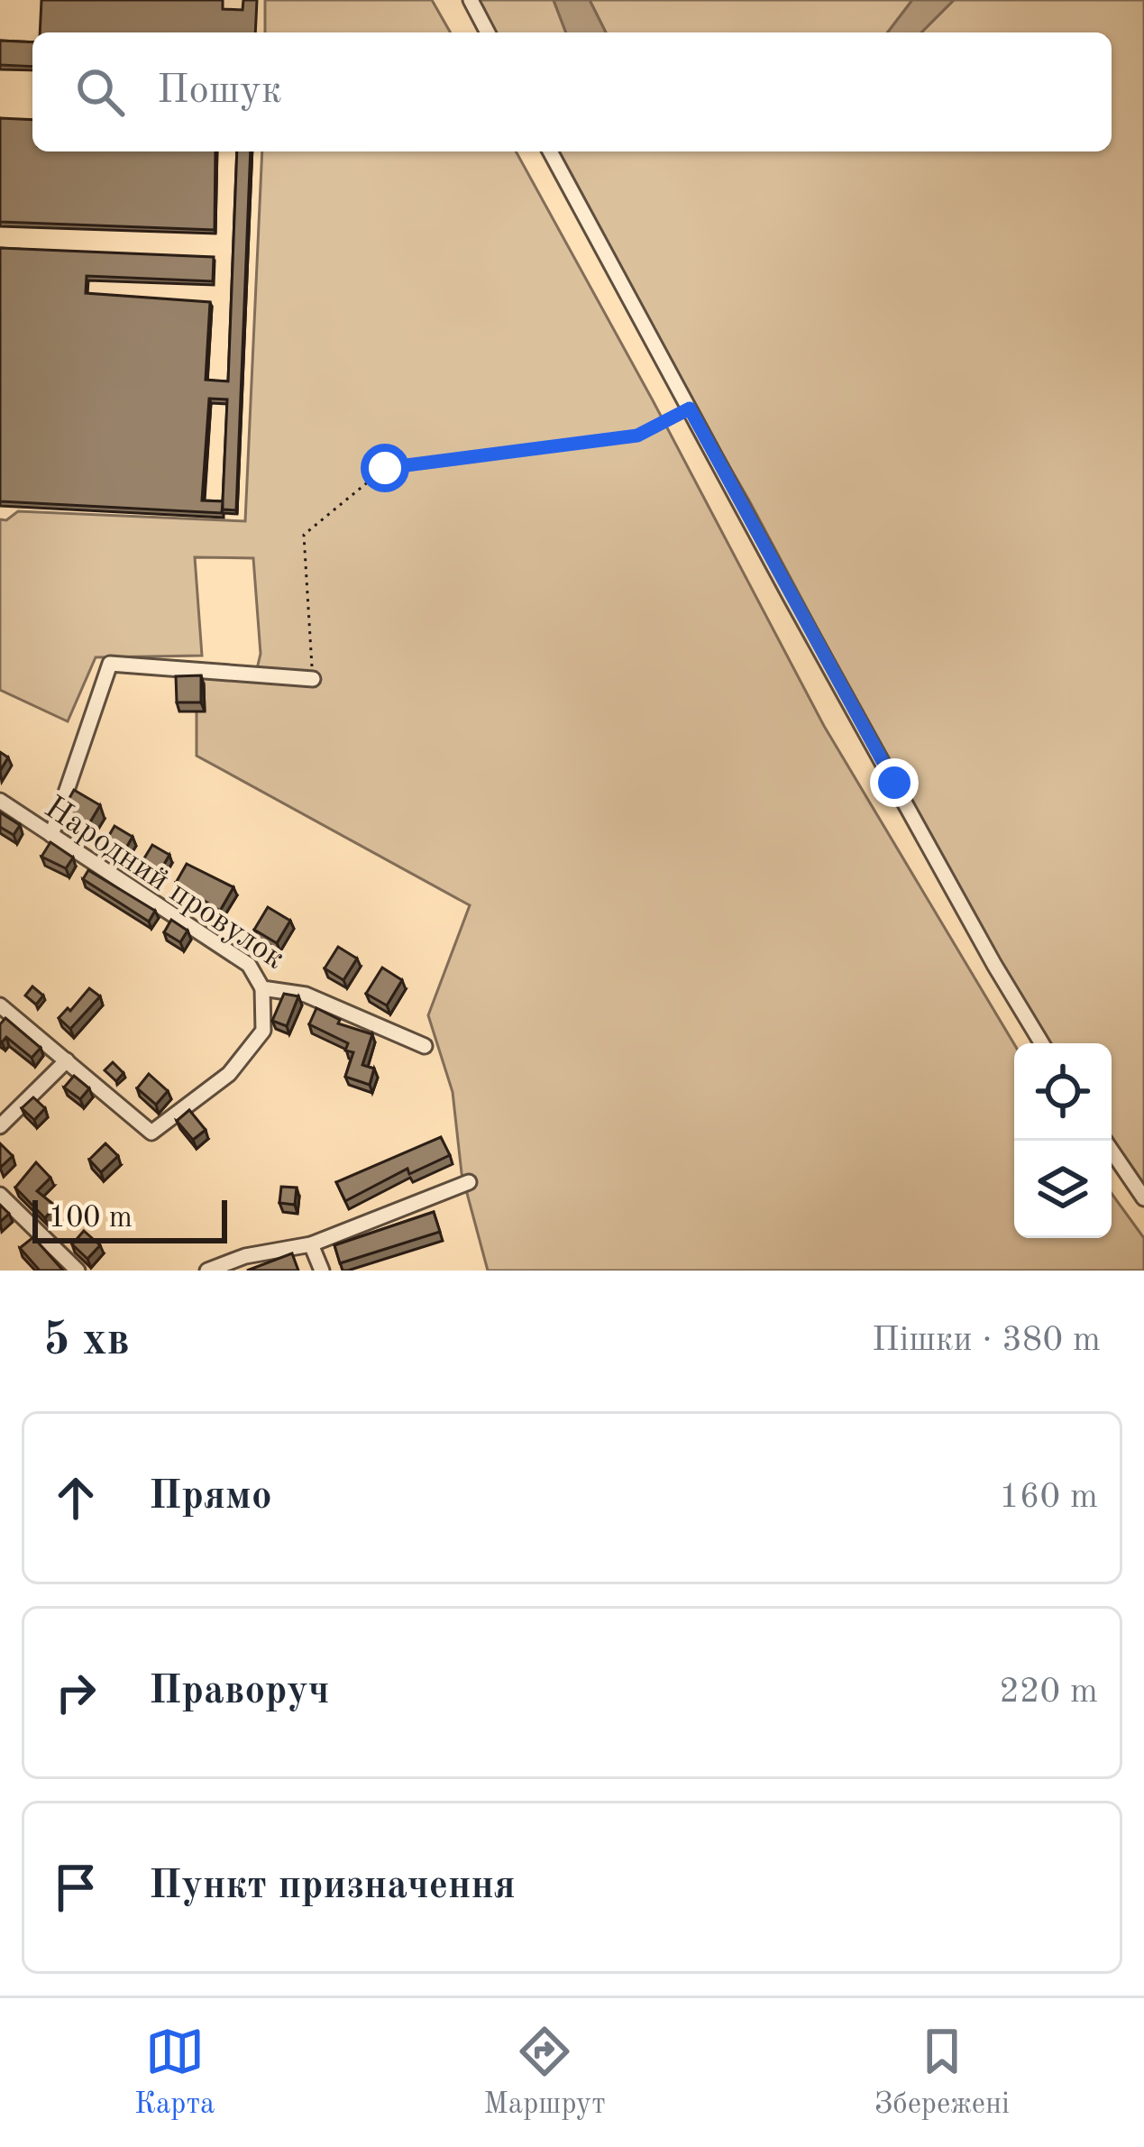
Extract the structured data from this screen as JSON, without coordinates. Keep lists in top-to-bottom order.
{
  "streets": {
    "street": ["Народний провулок"]
  },
  "scale_bar": "100 m",
  "page": {
    "search": "Пошук",
    "scale": "100 m",
    "heading": ["5 хв", "Пішки · 380 m"],
    "list": [
      ["Прямо", "160 m"],
      ["Праворуч", "220 m"],
      "Пункт призначення"
    ],
    "nav": ["Карта", "Маршрут", "Збережені"]
  }
}
